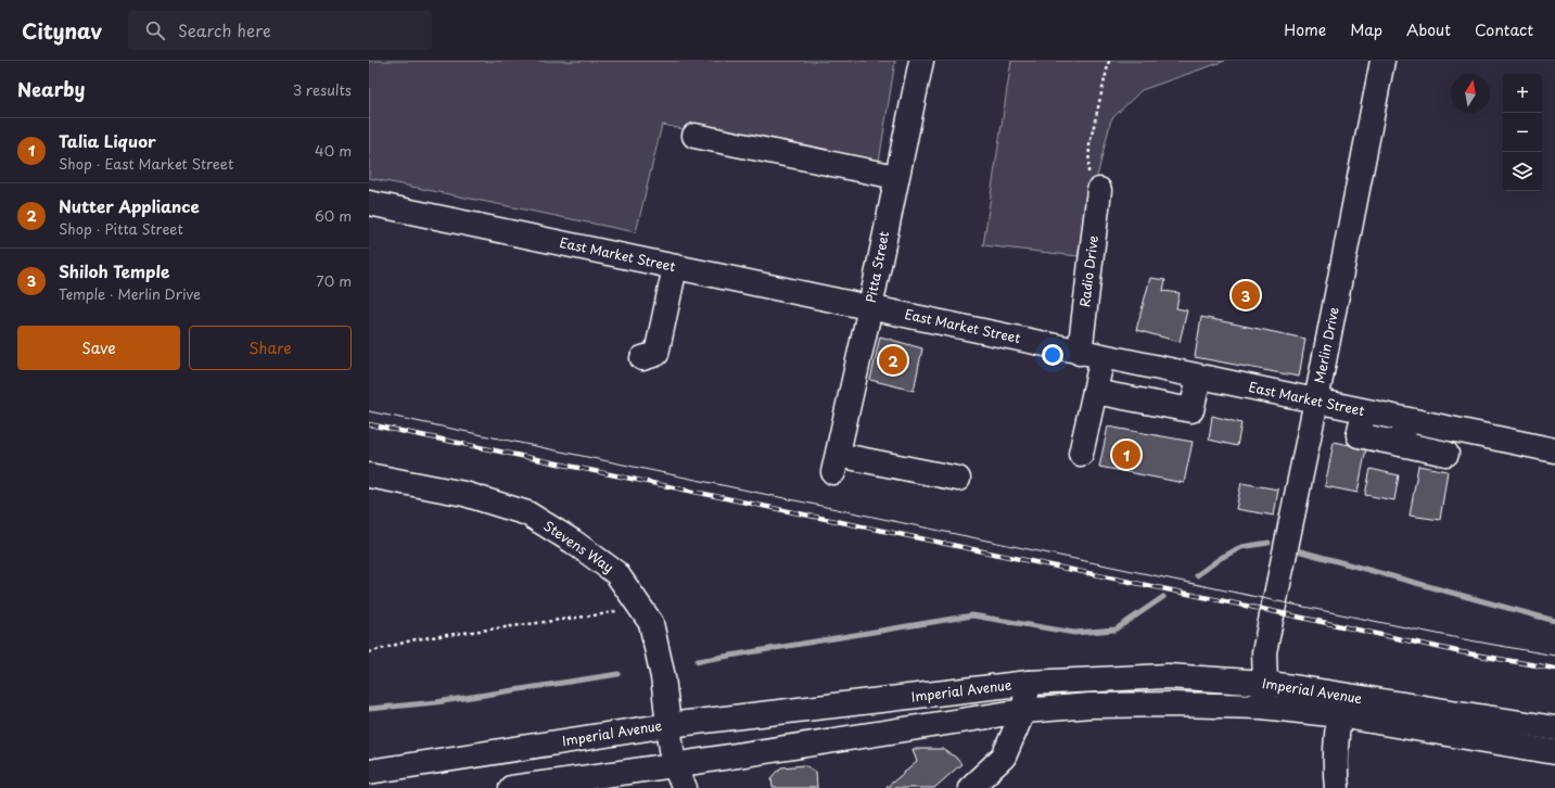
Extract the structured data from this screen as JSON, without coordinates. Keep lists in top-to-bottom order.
{
  "streets": {
    "main road": [
      "East Market Street",
      "Pitta Street",
      "Radio Drive",
      "Merlin Drive",
      "Stevens Way",
      "Imperial Avenue"
    ]
  },
  "crossings": [
    ["East Market Street", "Pitta Street"],
    ["East Market Street", "Radio Drive"],
    ["East Market Street", "Merlin Drive"],
    ["Merlin Drive", "Imperial Avenue"],
    ["Stevens Way", "Imperial Avenue"]
  ],
  "north": "top",
  "page": {
    "header": "Citynav",
    "search": "Search here",
    "nav": [
      "Home",
      "Map",
      "About",
      "Contact"
    ],
    "heading": ["Nearby", "3 results"],
    "map_buttons": ["+", "−"],
    "list": [
      {
        "mark": "1",
        "name": "Talia Liquor",
        "note": "Shop · East Market Street",
        "value": "40 m"
      },
      {
        "mark": "2",
        "name": "Nutter Appliance",
        "note": "Shop · Pitta Street",
        "value": "60 m"
      },
      {
        "mark": "3",
        "name": "Shiloh Temple",
        "note": "Temple · Merlin Drive",
        "value": "70 m"
      }
    ],
    "pins": ["3", "2", "1"],
    "buttons": ["Save", "Share"]
  }
}
